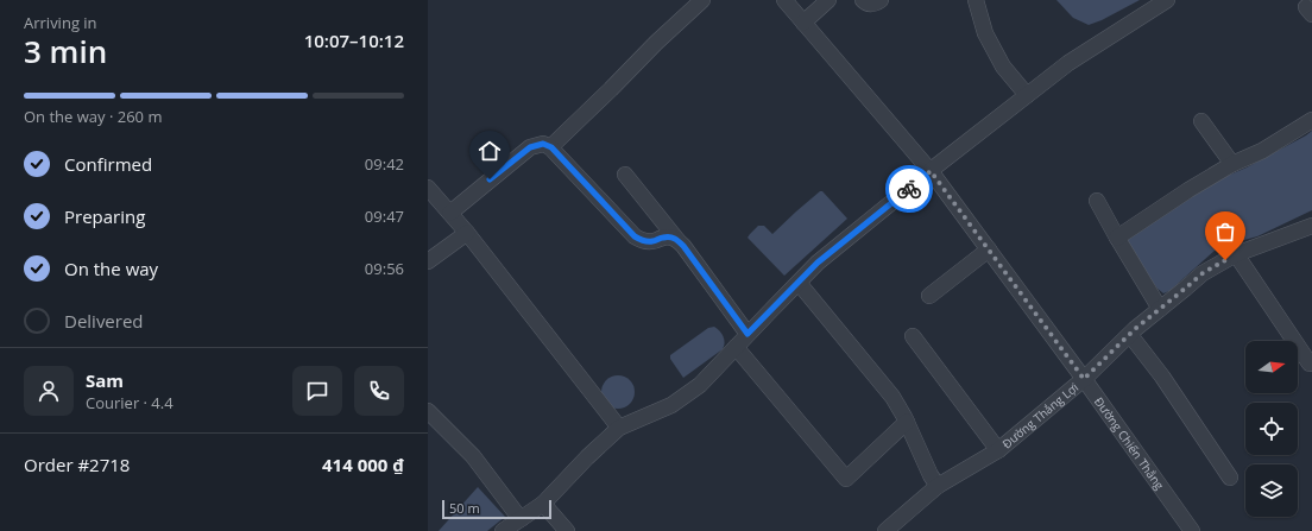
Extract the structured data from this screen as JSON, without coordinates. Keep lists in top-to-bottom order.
{
  "streets": {
    "street": ["Đường Thắng Lợi", "Đường Chiến Thắng"]
  },
  "crossings": [
    ["Đường Thắng Lợi", "Đường Chiến Thắng"]
  ],
  "scale_bar": "50 m",
  "north": "right",
  "page": {
    "heading": ["3 min", "Arriving in", "10:07–10:12"],
    "panel": [
      "Sam",
      "Courier · 4.4",
      "Order #2718",
      "414 000 ₫"
    ],
    "bar": "On the way · 260 m",
    "list": [
      ["Confirmed", "09:42"],
      ["Preparing", "09:47"],
      ["On the way", "09:56"],
      "Delivered"
    ],
    "scale": "50 m"
  }
}
